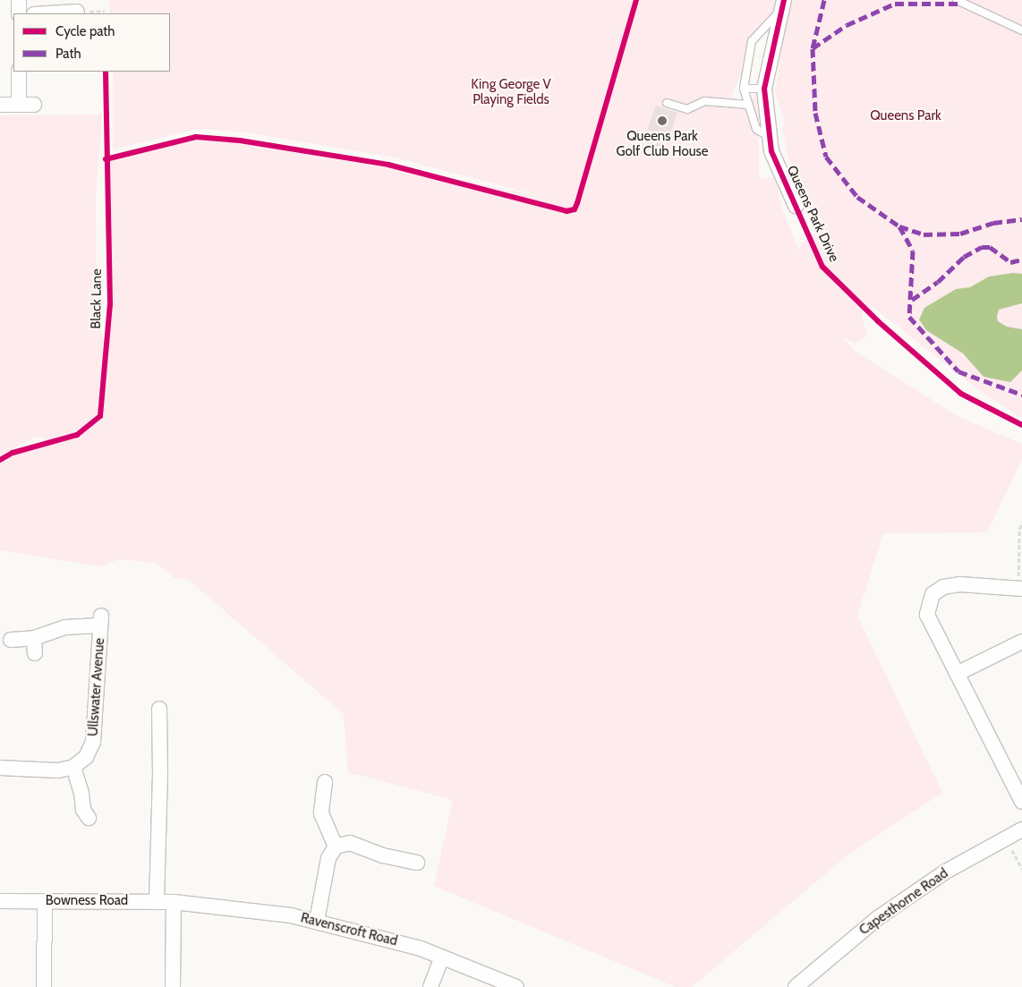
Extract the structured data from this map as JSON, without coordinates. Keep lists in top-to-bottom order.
{
  "streets": {
    "street": [
      "Queens Park Drive",
      "Ullswater Avenue",
      "Bowness Road",
      "Capesthorne Road",
      "Ravenscroft Road"
    ],
    "cycle path": ["Black Lane"]
  },
  "crossings": [
    ["Bowness Road", "Ravenscroft Road"]
  ],
  "parks": ["King George V Playing Fields", "Queens Park"],
  "places": ["Queens Park Golf Club House"],
  "legend": ["Cycle path", "Path"]
}
